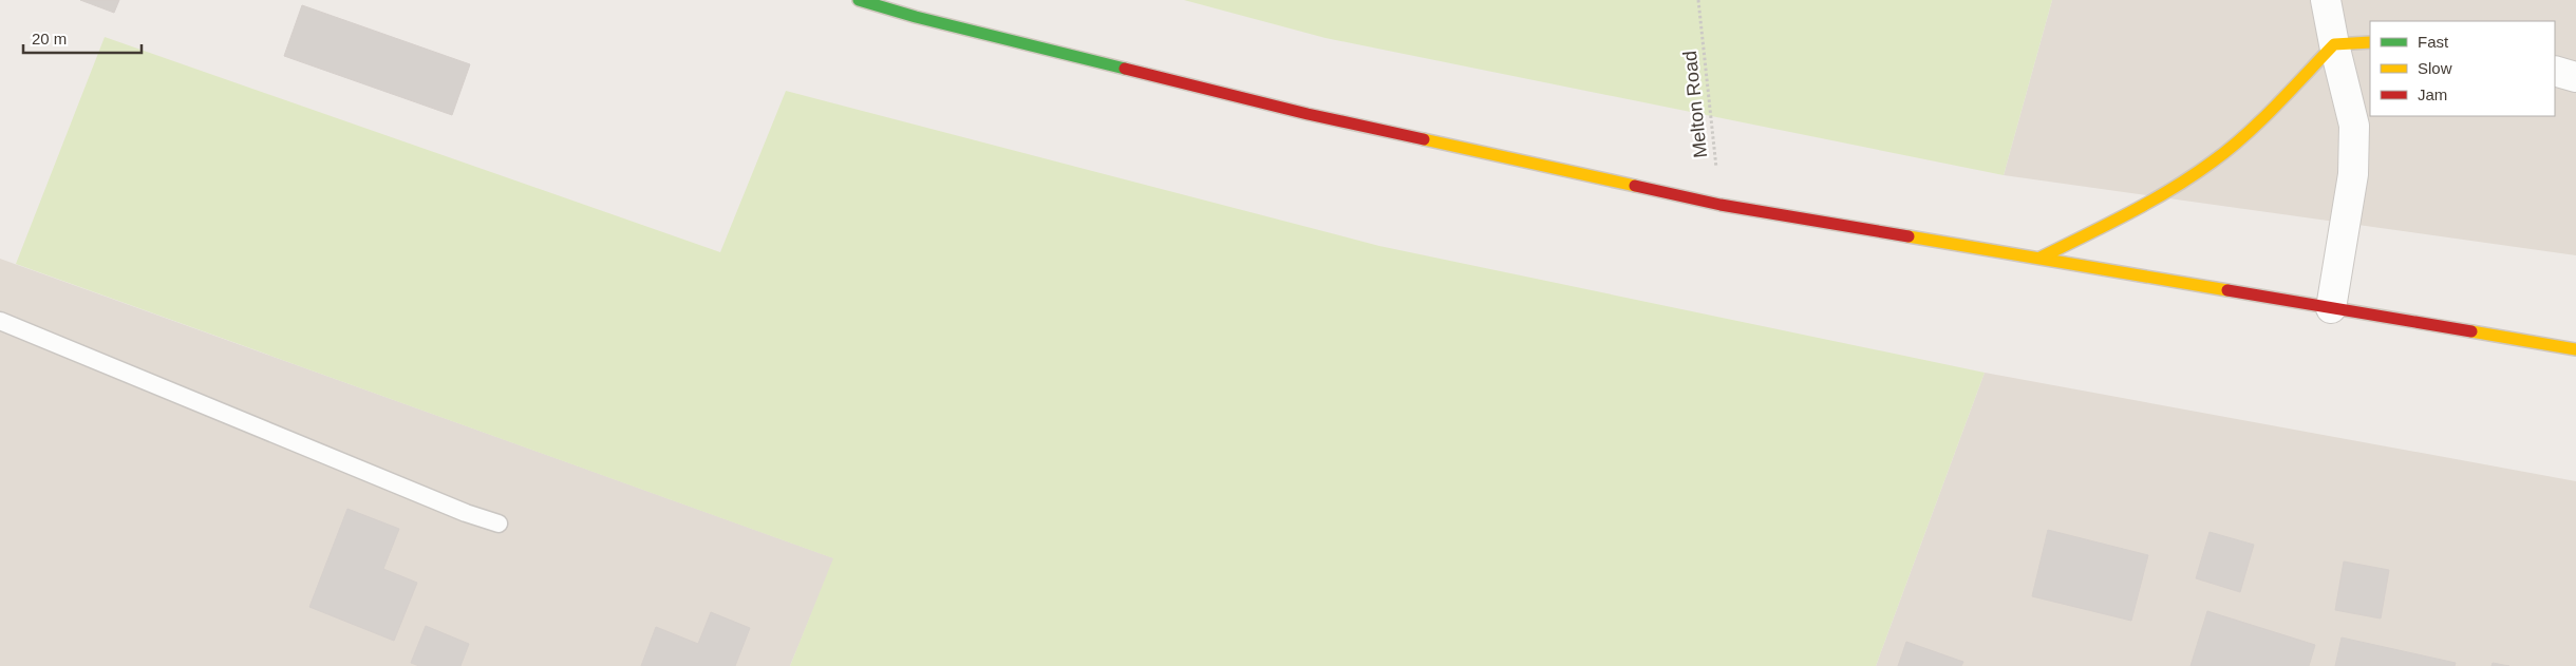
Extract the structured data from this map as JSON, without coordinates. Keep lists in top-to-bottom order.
{
  "streets": {
    "path": ["Melton Road"]
  },
  "legend": ["Fast", "Slow", "Jam"],
  "scale_bar": "20 m"
}
